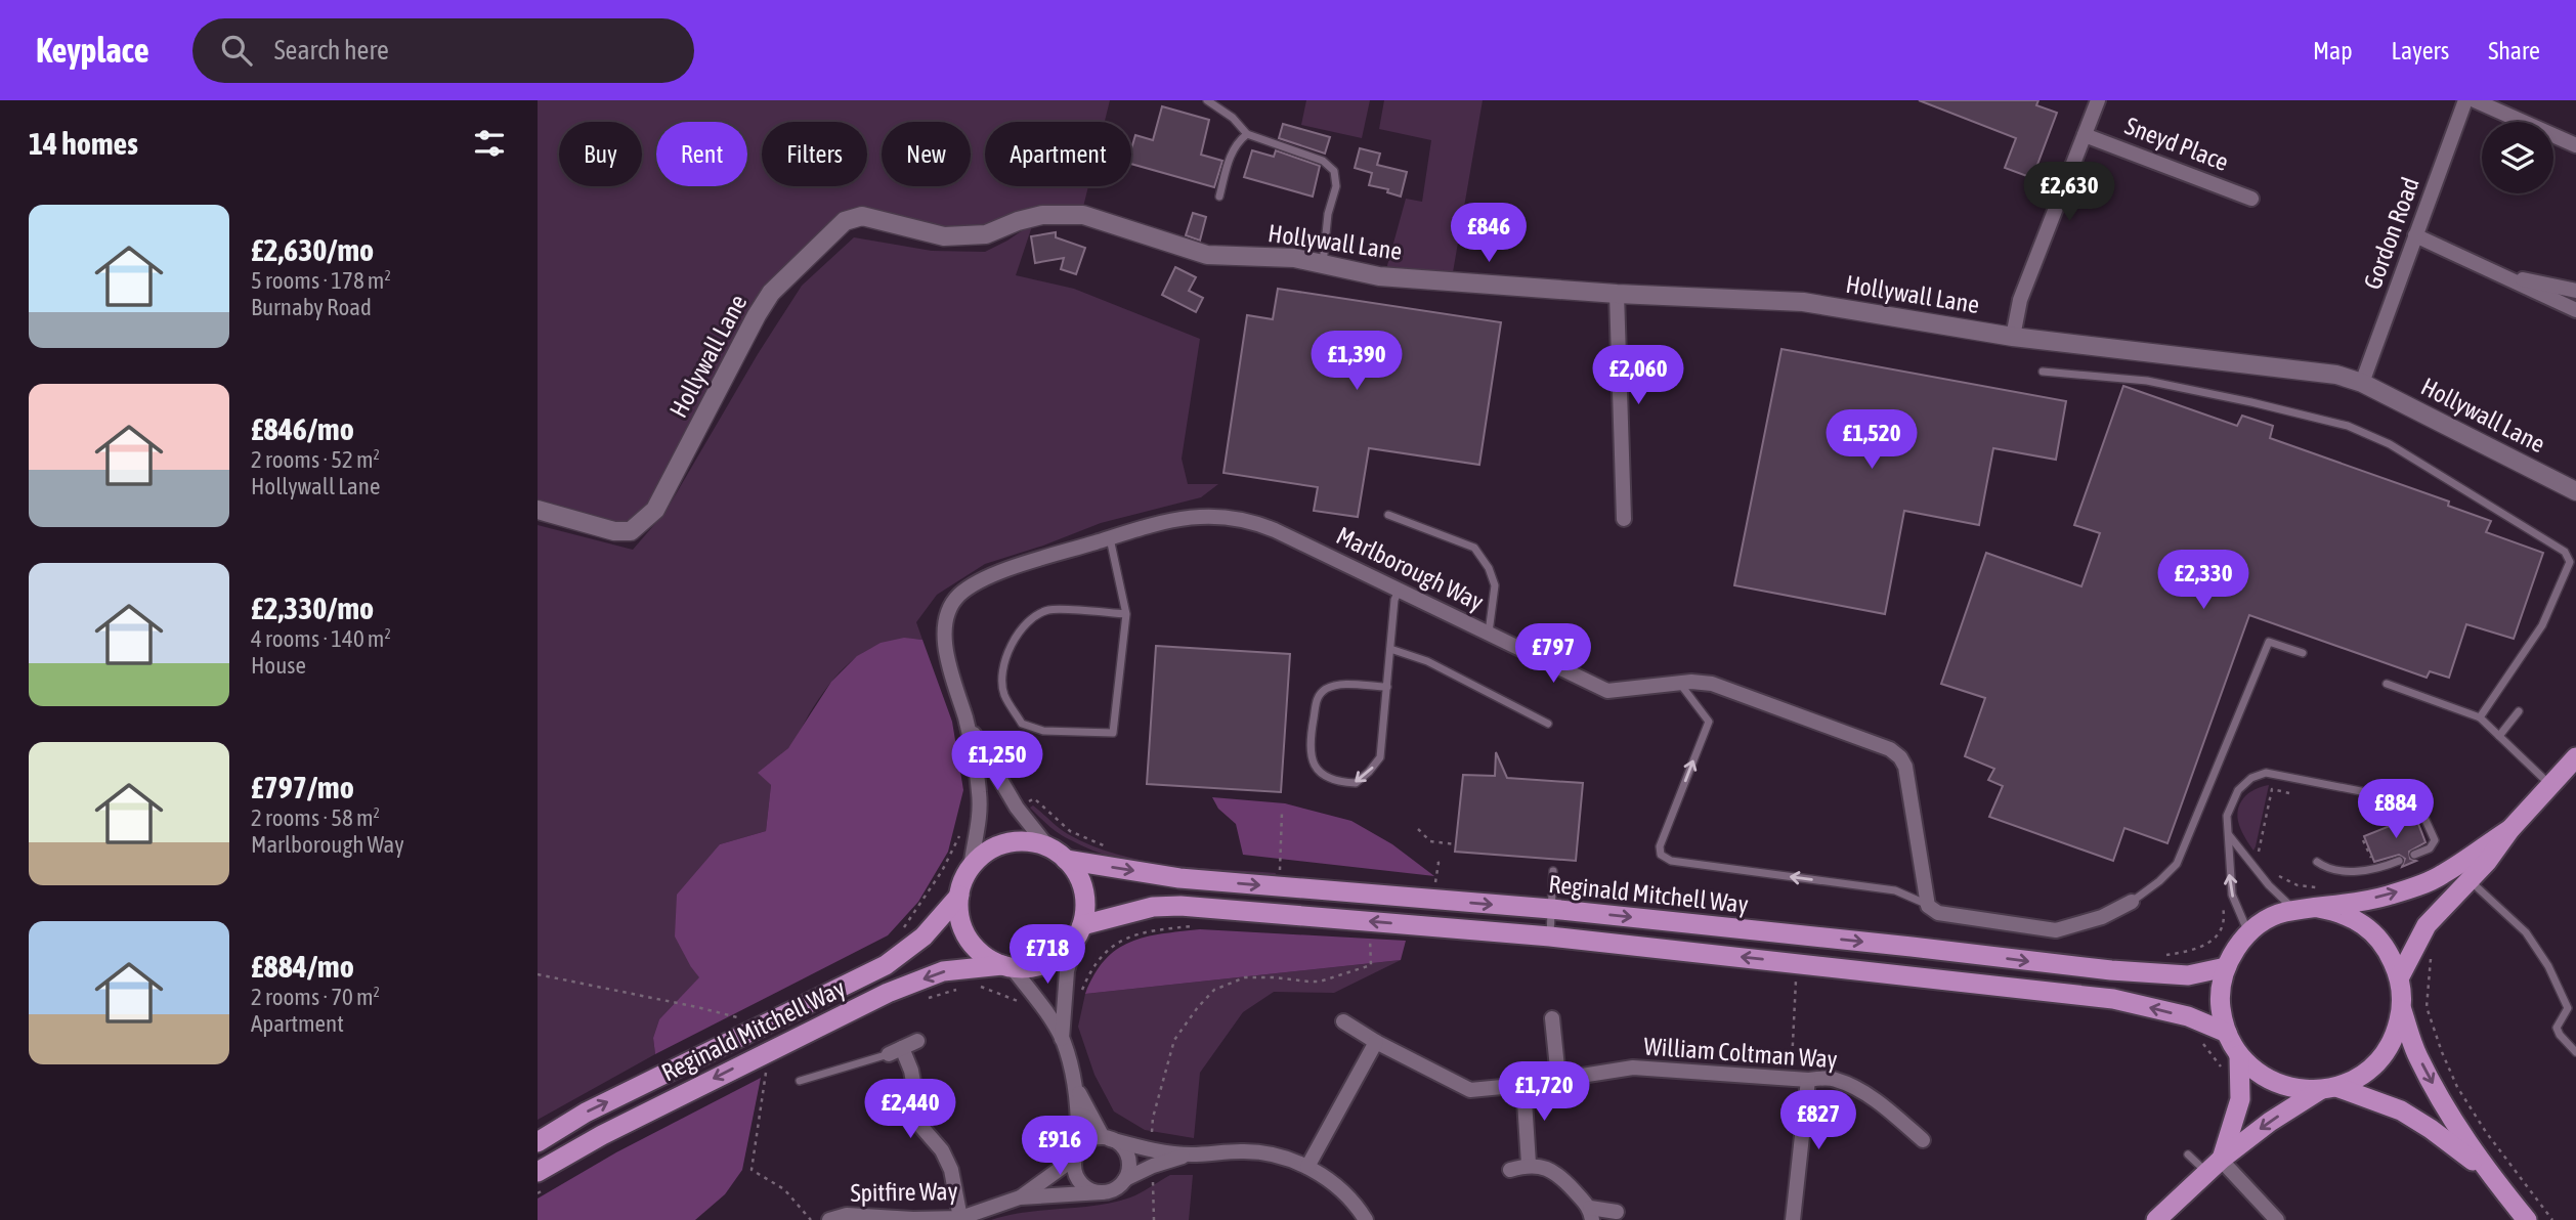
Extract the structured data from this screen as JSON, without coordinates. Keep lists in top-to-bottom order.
{
  "streets": {
    "main road": ["Reginald Mitchell Way"],
    "street": [
      "Sneyd Place",
      "Gordon Road",
      "Hollywall Lane",
      "Marlborough Way",
      "William Coltman Way",
      "Spitfire Way"
    ]
  },
  "crossings": [
    ["Gordon Road", "Hollywall Lane"],
    ["Marlborough Way", "Reginald Mitchell Way"]
  ],
  "page": {
    "header": "Keyplace",
    "search": "Search here",
    "nav": ["Map", "Layers", "Share"],
    "heading": "14 homes",
    "chip": [
      "Buy",
      "Rent",
      "Filters",
      "New",
      "Apartment"
    ],
    "price": [
      "£2,630",
      "£846",
      "£1,390",
      "£2,060",
      "£1,520",
      "£2,330",
      "£797",
      "£1,250",
      "£884",
      "£718",
      "£1,720",
      "£2,440",
      "£827",
      "£916"
    ],
    "list": [
      {
        "name": "£2,630/mo",
        "note": "5 rooms · 178 m² · Burnaby Road"
      },
      {
        "name": "£846/mo",
        "note": "2 rooms · 52 m² · Hollywall Lane"
      },
      {
        "name": "£2,330/mo",
        "note": "4 rooms · 140 m² · House"
      },
      {
        "name": "£797/mo",
        "note": "2 rooms · 58 m² · Marlborough Way"
      },
      {
        "name": "£884/mo",
        "note": "2 rooms · 70 m² · Apartment"
      }
    ]
  }
}
